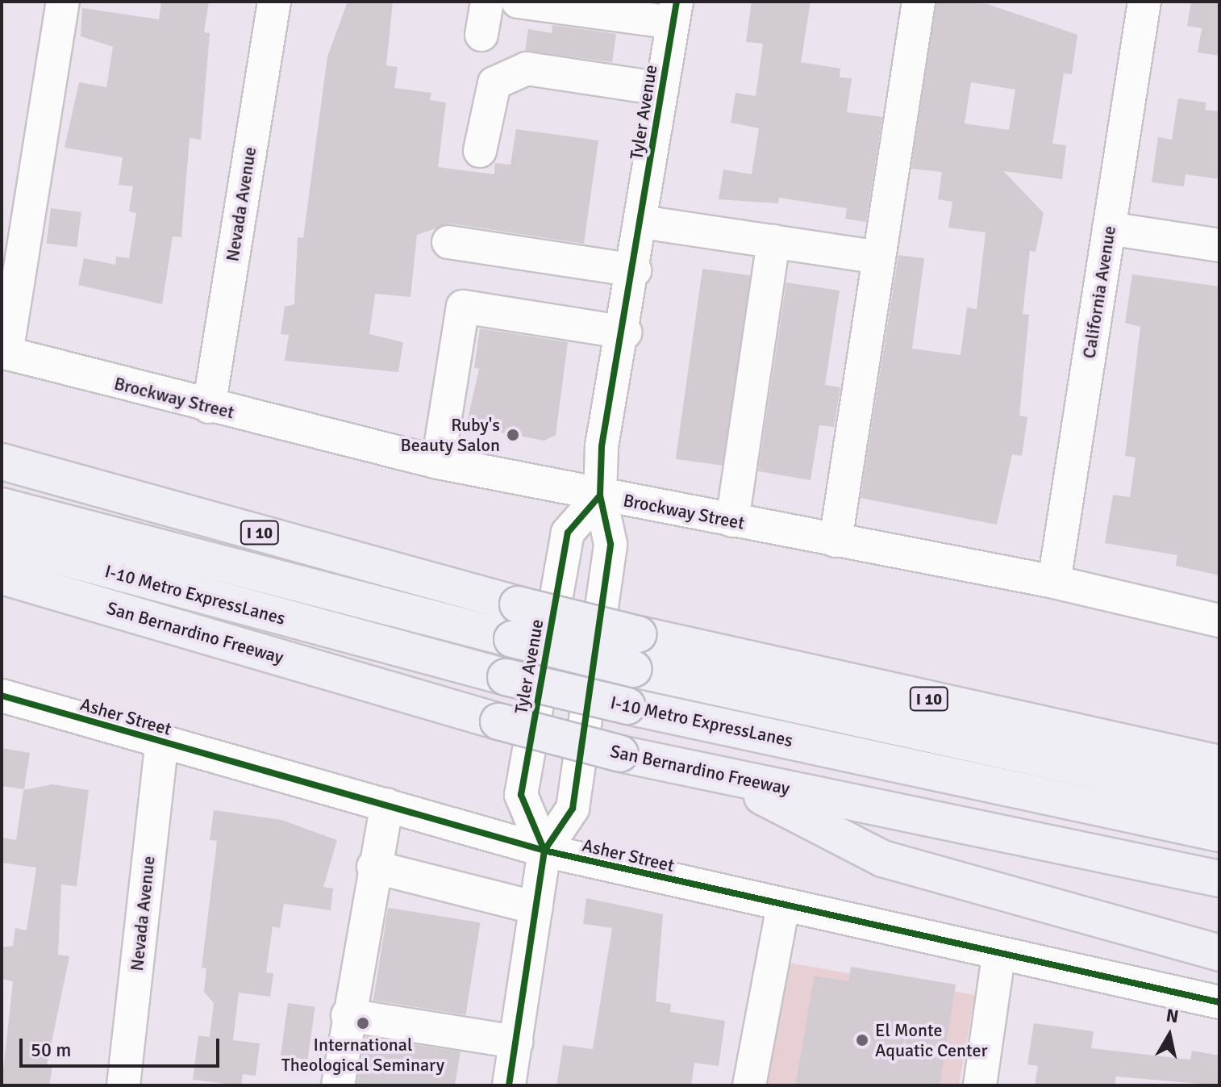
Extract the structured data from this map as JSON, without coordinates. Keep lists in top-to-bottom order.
{
  "streets": {
    "highway": ["I 10", "I-10 Metro ExpressLanes", "San Bernardino Freeway"],
    "street": [
      "Tyler Avenue",
      "Nevada Avenue",
      "California Avenue",
      "Brockway Street",
      "Asher Street"
    ]
  },
  "crossings": [
    ["Tyler Avenue", "Brockway Street"],
    ["Tyler Avenue", "Asher Street"],
    ["Nevada Avenue", "Brockway Street"],
    ["Nevada Avenue", "Asher Street"],
    ["California Avenue", "Brockway Street"]
  ],
  "places": ["Ruby's Beauty Salon", "International Theological Seminary", "El Monte Aquatic Center"],
  "scale_bar": "50 m",
  "north": "top"
}
